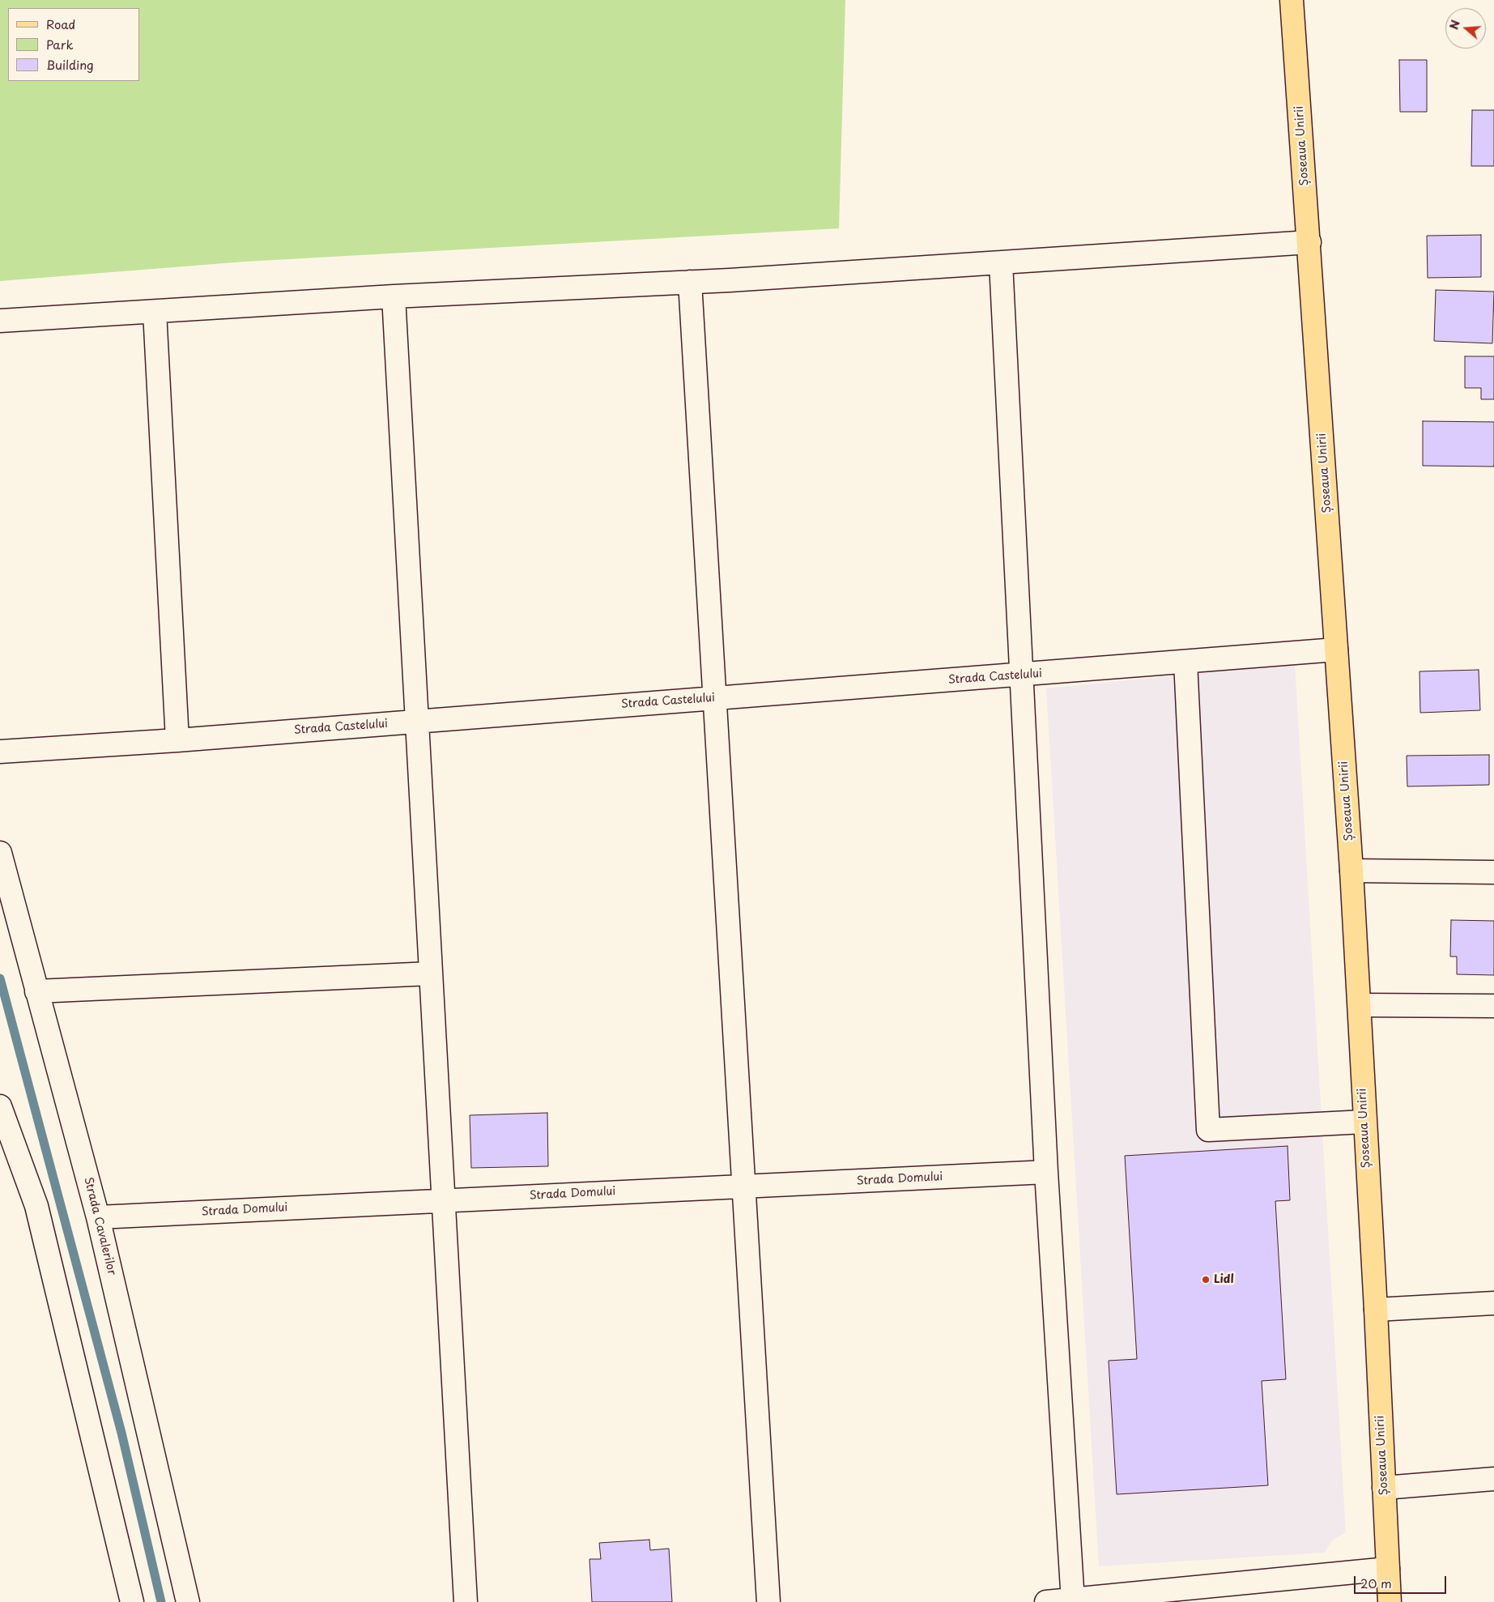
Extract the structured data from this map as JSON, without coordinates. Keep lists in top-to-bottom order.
{
  "streets": {
    "main road": ["Șoseaua Unirii"],
    "street": ["Strada Castelului", "Strada Domului", "Strada Cavalerilor"]
  },
  "crossings": [
    ["Șoseaua Unirii", "Strada Castelului"],
    ["Strada Domului", "Strada Cavalerilor"]
  ],
  "places": ["Lidl"],
  "legend": ["Road", "Park", "Building"],
  "scale_bar": "20 m",
  "north": "left"
}
